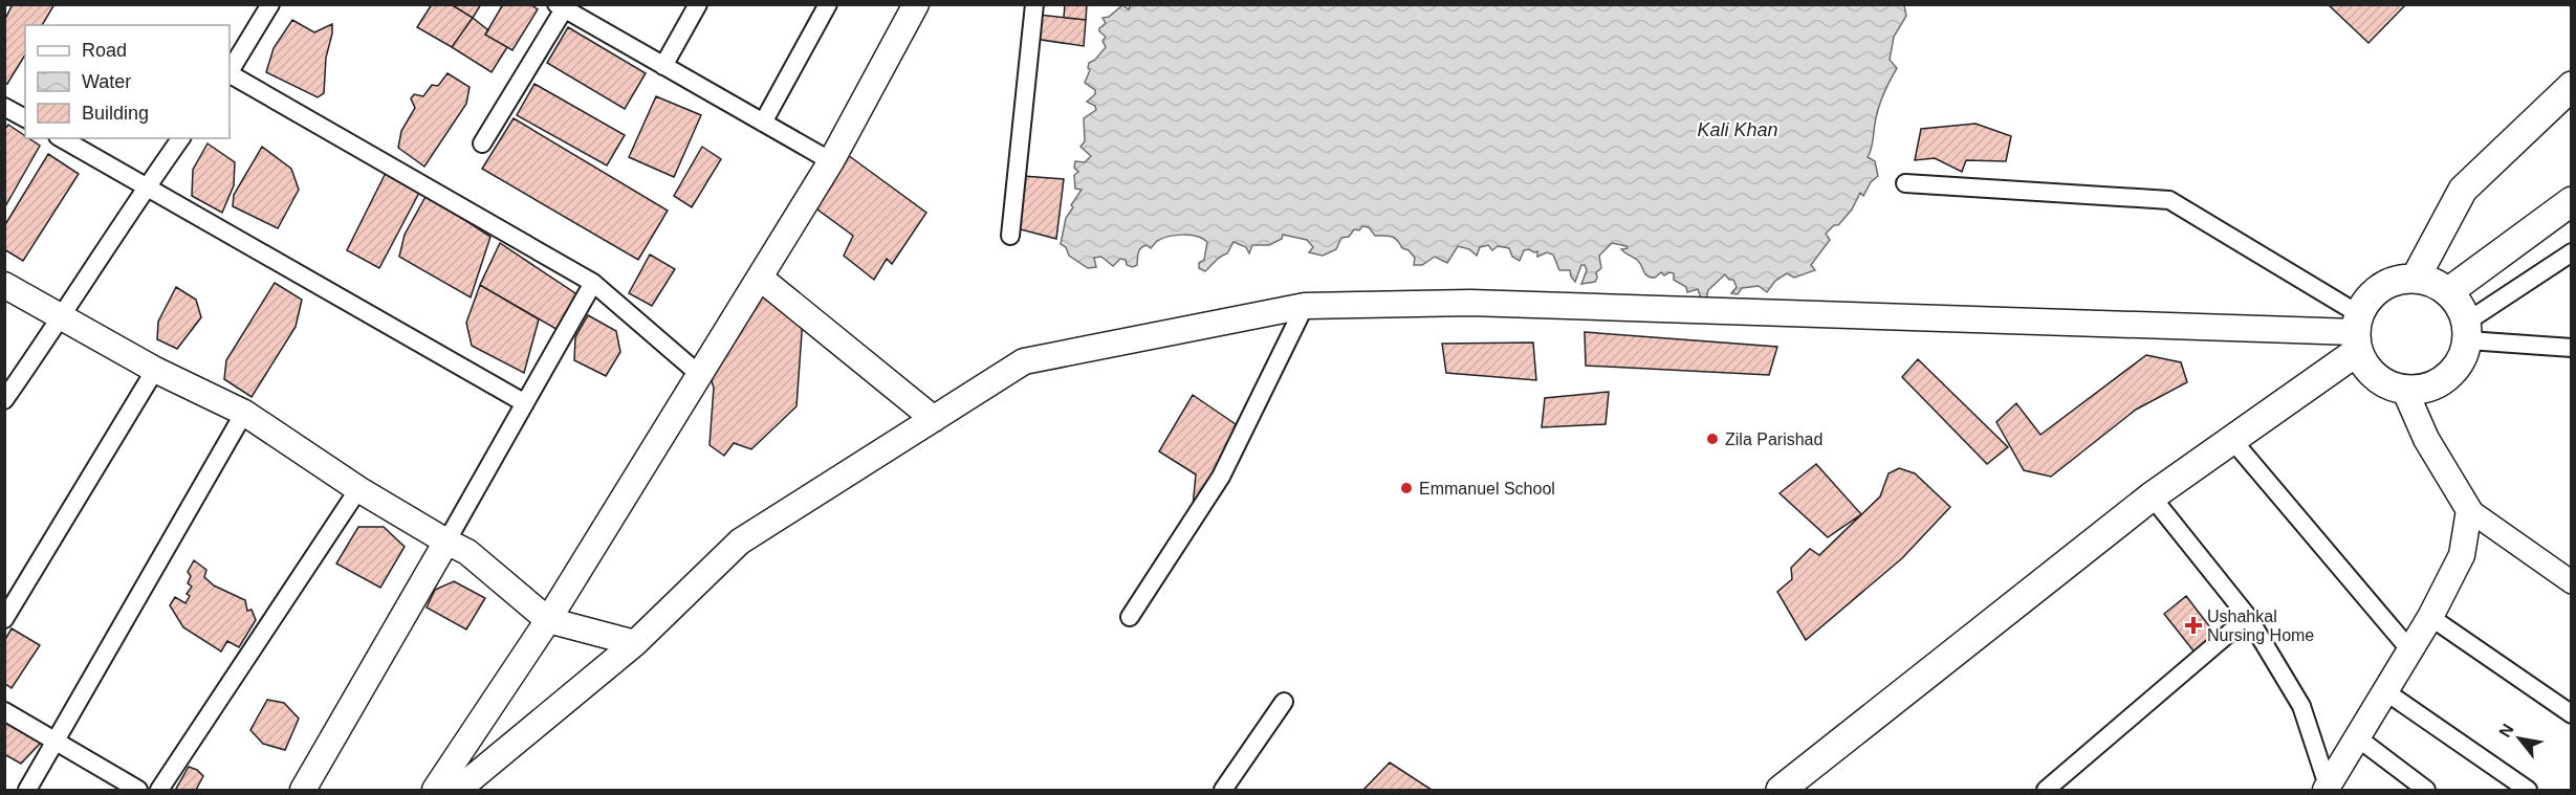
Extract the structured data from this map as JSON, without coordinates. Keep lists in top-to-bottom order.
{
  "water": ["Kali Khan"],
  "places": {
    "other": ["Zila Parishad", "Emmanuel School"],
    "health": ["Ushahkal Nursing Home"]
  },
  "legend": ["Road", "Water", "Building"],
  "north": "top left"
}
